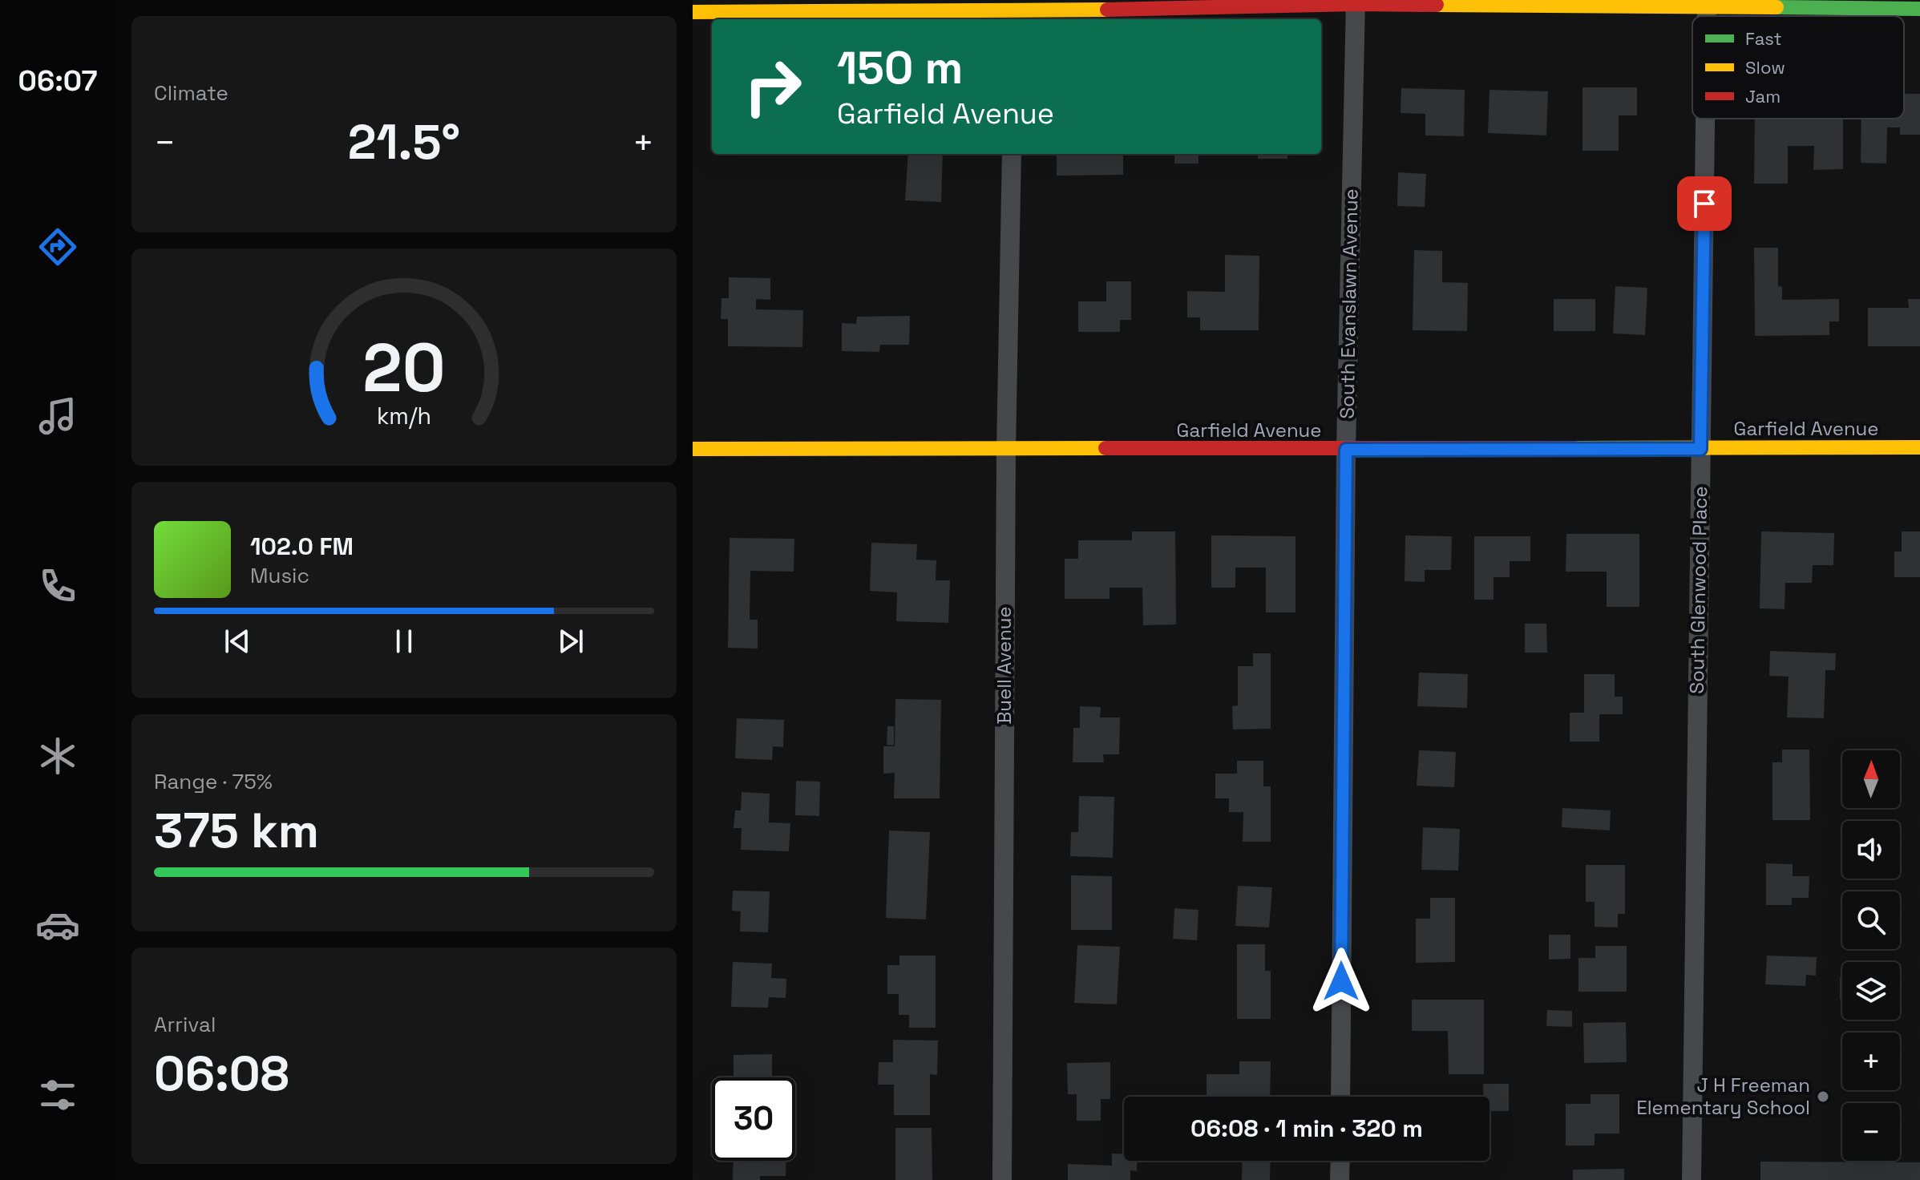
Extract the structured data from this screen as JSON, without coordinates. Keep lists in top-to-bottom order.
{
  "streets": {
    "street": [
      "South Evanslawn Avenue",
      "Garfield Avenue",
      "South Glenwood Place",
      "Buell Avenue"
    ]
  },
  "crossings": [
    ["South Evanslawn Avenue", "Garfield Avenue"],
    ["Garfield Avenue", "South Glenwood Place"],
    ["Garfield Avenue", "Buell Avenue"]
  ],
  "places": ["J H Freeman Elementary School"],
  "legend": ["Fast", "Slow", "Jam"],
  "north": "top",
  "page": {
    "tabs": "06:07",
    "tile": [
      "Climate",
      ["Range · 75%", "375 km"],
      ["Arrival", "06:08"]
    ],
    "turn": ["150 m", "Garfield Avenue"],
    "heat": ["−", "21.5°", "+"],
    "song": ["102.0 FM", "Music"],
    "map_buttons": ["+", "−"],
    "limit": "30",
    "trip": "06:08 · 1 min · 320 m",
    "gauge": ["20", "km/h"]
  }
}
